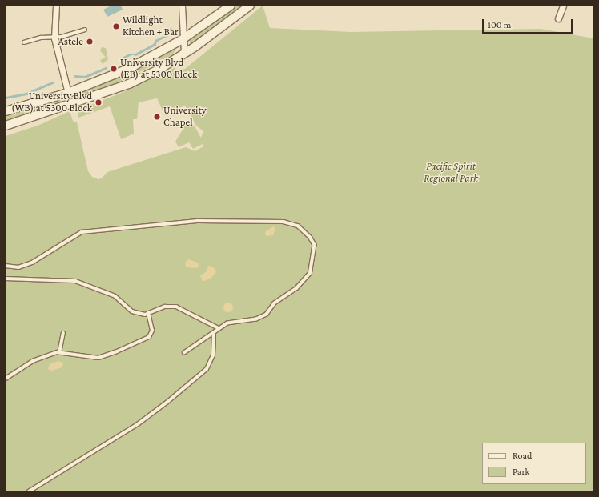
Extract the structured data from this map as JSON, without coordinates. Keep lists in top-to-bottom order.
{
  "parks": ["Pacific Spirit Regional Park"],
  "places": [
    "Wildlight Kitchen + Bar",
    "Astele",
    "University Blvd (EB) at 5300 Block",
    "University Blvd (WB) at 5300 Block",
    "University Chapel"
  ],
  "legend": ["Road", "Park"],
  "scale_bar": "100 m"
}
